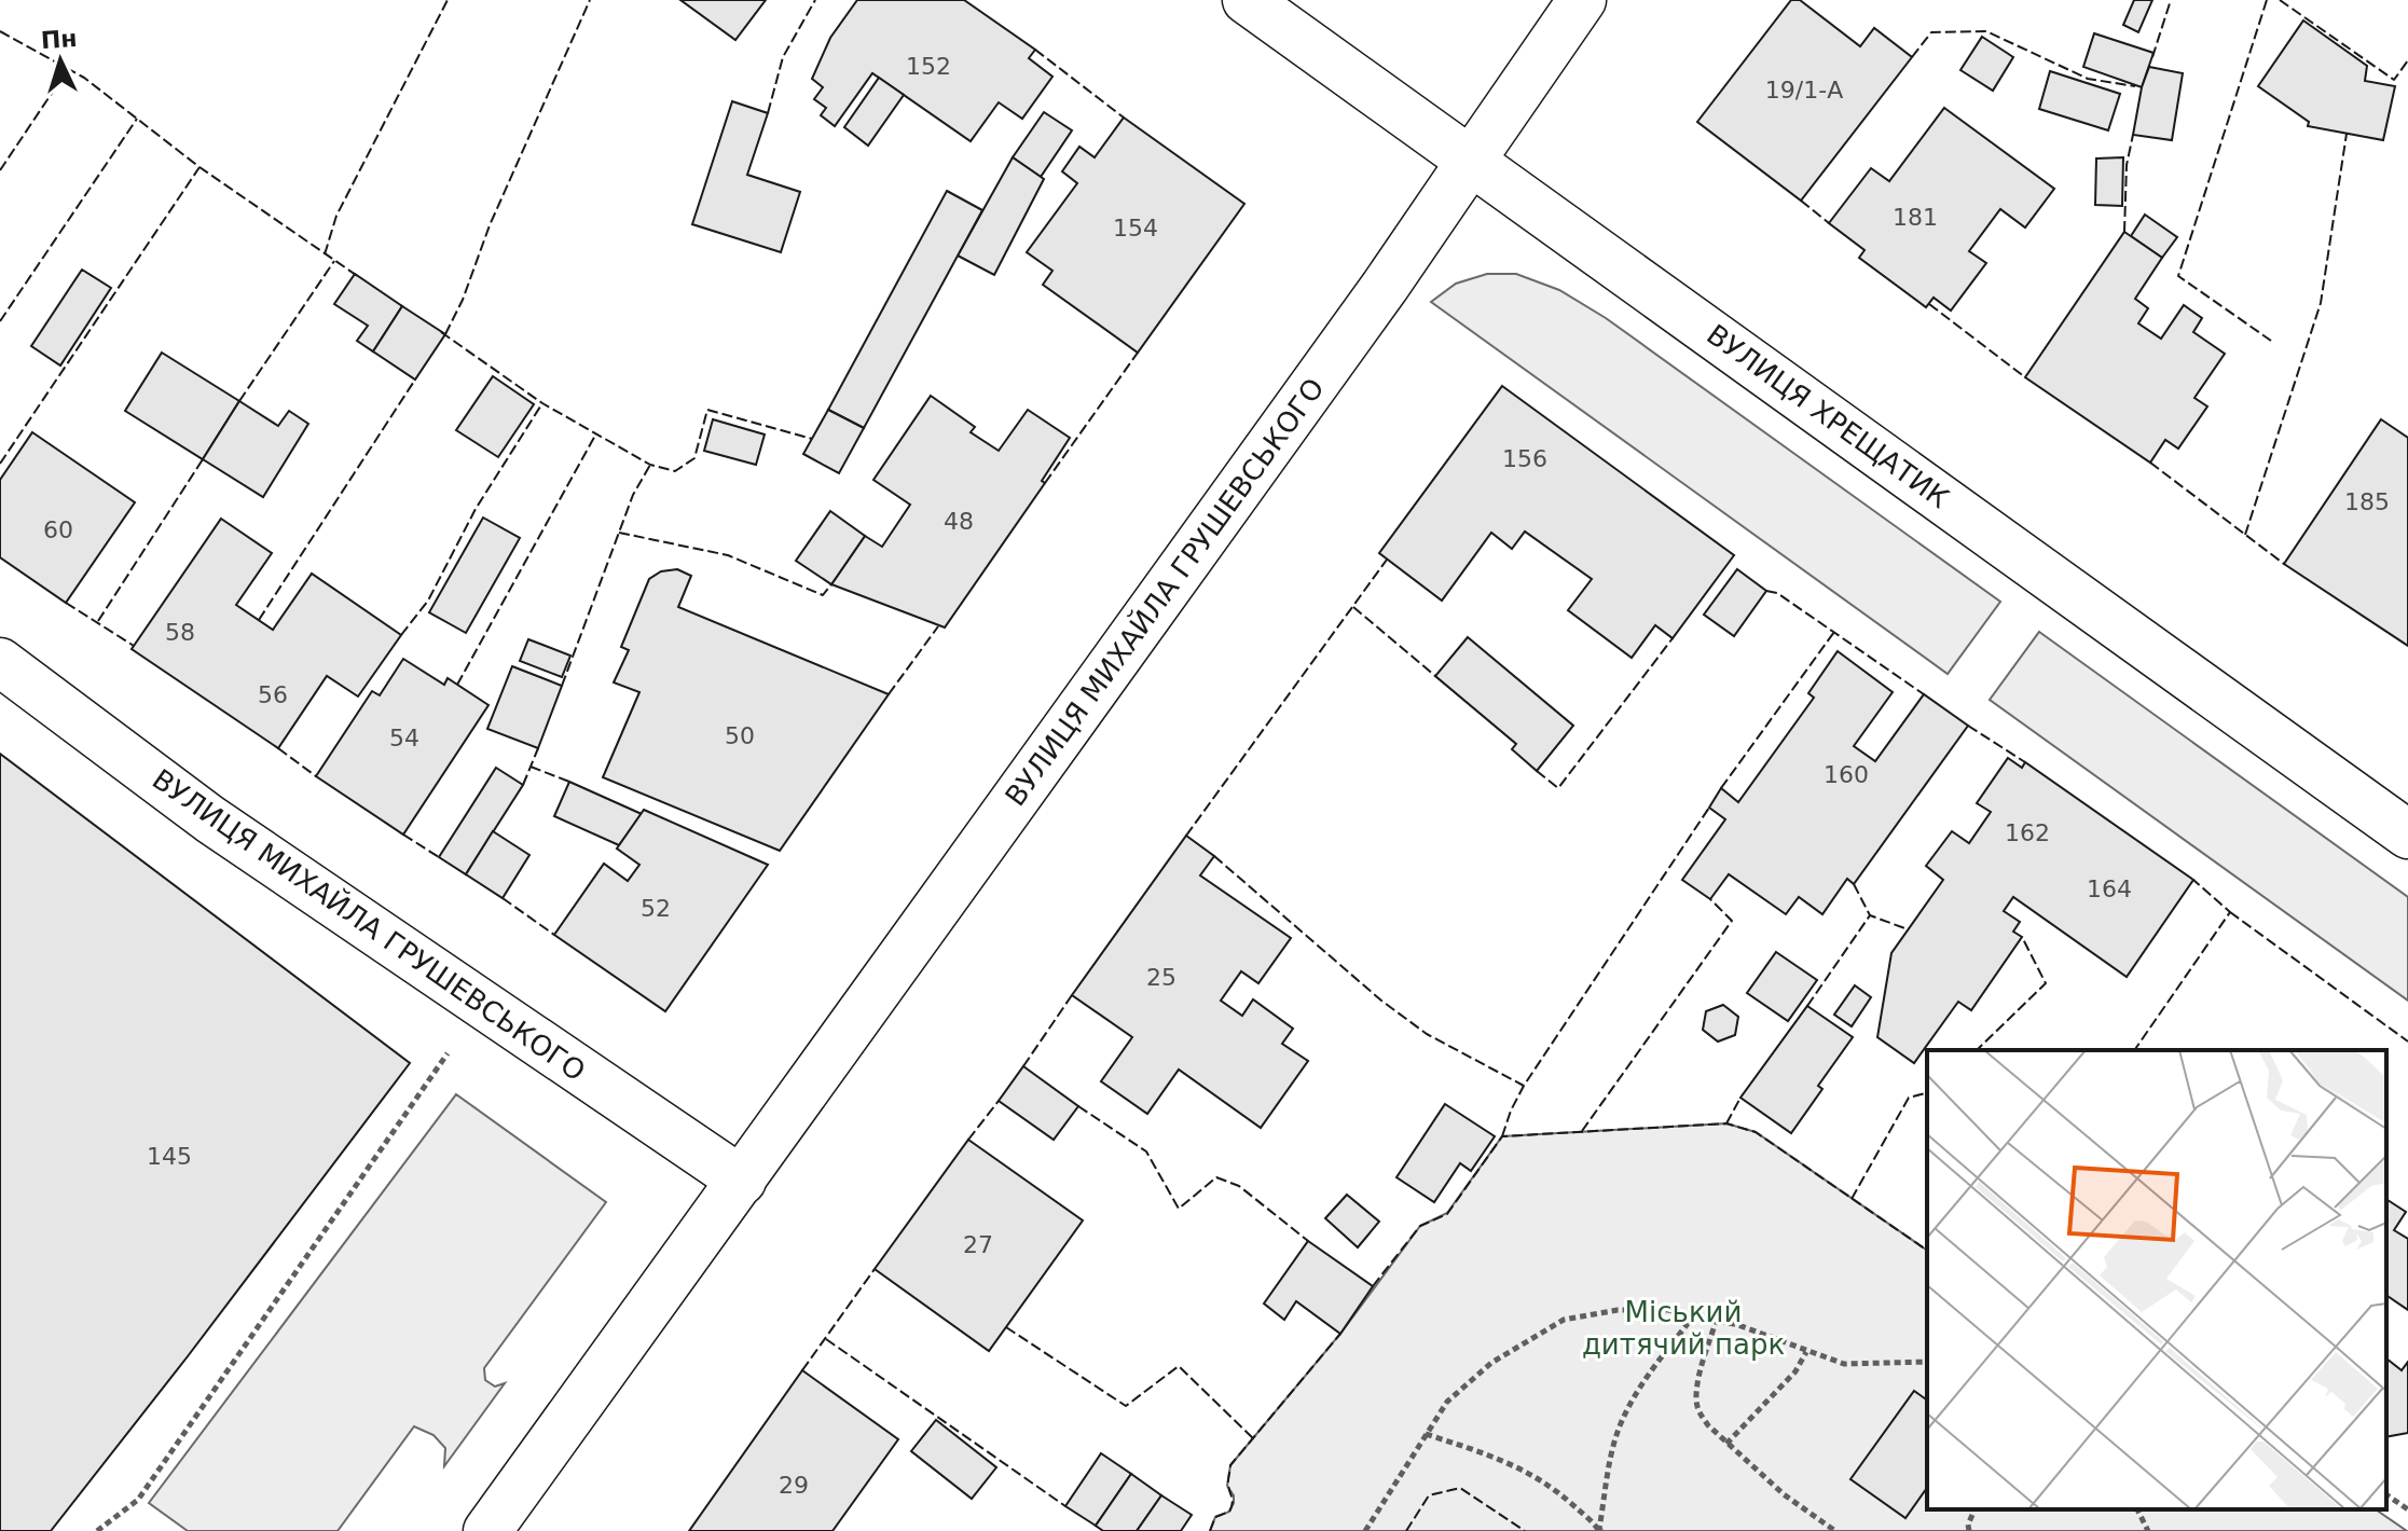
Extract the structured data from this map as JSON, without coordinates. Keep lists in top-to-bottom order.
{
  "streets": {
    "main road": ["ВУЛИЦЯ ХРЕЩАТИК", "ВУЛИЦЯ МИХАЙЛА ГРУШЕВСЬКОГО"]
  },
  "crossings": [
    ["ВУЛИЦЯ ХРЕЩАТИК", "ВУЛИЦЯ МИХАЙЛА ГРУШЕВСЬКОГО"]
  ],
  "parks": ["Міський дитячий парк"],
  "house_numbers": [
    "152",
    "19/1-А",
    "181",
    "154",
    "156",
    "185",
    "48",
    "60",
    "58",
    "56",
    "50",
    "54",
    "160",
    "162",
    "164",
    "52",
    "25",
    "145",
    "27",
    "29"
  ],
  "north": "top"
}
